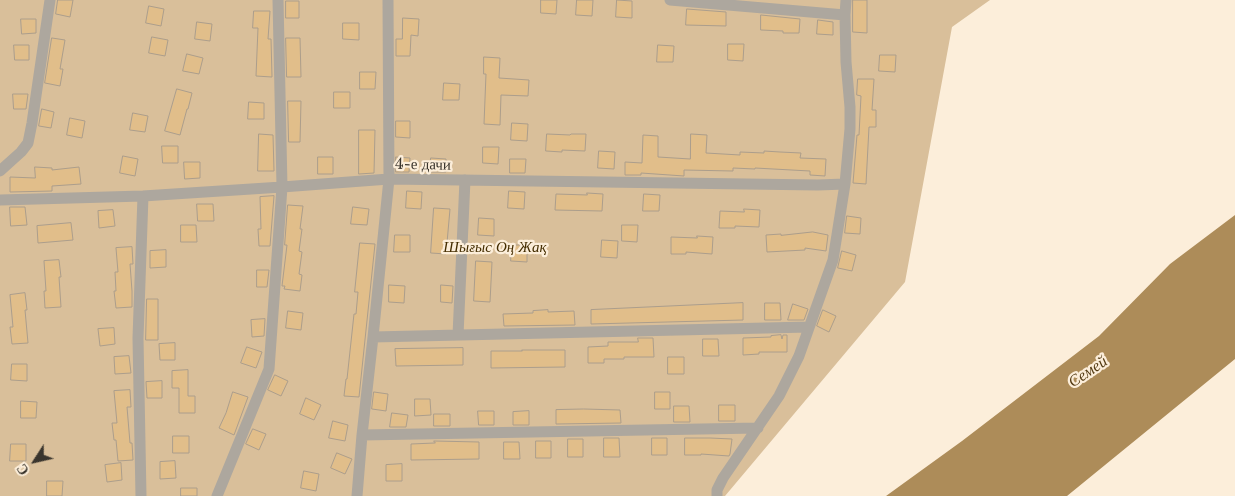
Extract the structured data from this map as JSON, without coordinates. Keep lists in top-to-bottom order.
{
  "streets": {
    "lane": ["4-е дачи"]
  },
  "water": ["Семей"],
  "parks": ["Шығыс Оң Жақ"],
  "north": "bottom left"
}
